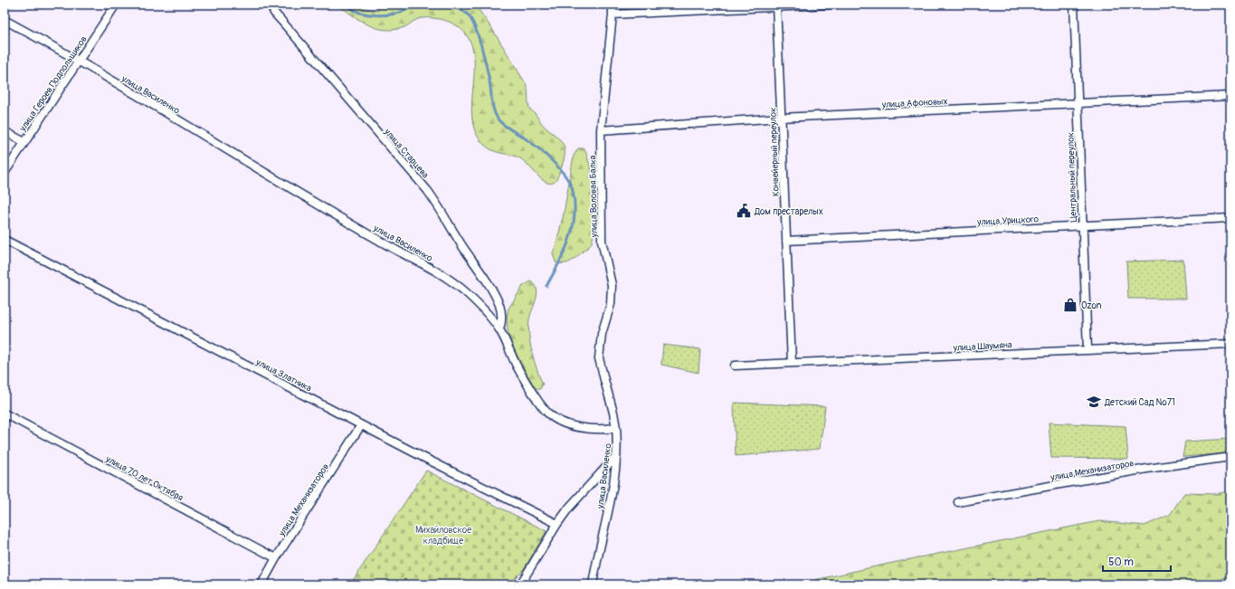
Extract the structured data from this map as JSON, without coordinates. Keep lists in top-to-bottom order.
{
  "streets": {
    "street": [
      "улица Героев Подпольщиков",
      "улица Василенко",
      "улица Афоновых",
      "Конвейерный переулок",
      "улица Старцева",
      "Центральный переулок",
      "улица Воловая Балка",
      "улица Урицкого",
      "улица Шаумяна",
      "улица Златника",
      "улица Механизаторов",
      "улица 70 лет Октября"
    ]
  },
  "crossings": [
    ["улица Героев Подпольщиков", "улица Василенко"],
    ["улица Василенко", "улица Старцева"],
    ["улица Василенко", "улица Воловая Балка"],
    ["улица Афоновых", "Конвейерный переулок"],
    ["улица Афоновых", "Центральный переулок"],
    ["улица Афоновых", "улица Воловая Балка"],
    ["Конвейерный переулок", "улица Урицкого"],
    ["Конвейерный переулок", "улица Шаумяна"],
    ["Центральный переулок", "улица Урицкого"],
    ["Центральный переулок", "улица Шаумяна"],
    ["улица Златника", "улица Механизаторов"],
    ["улица Механизаторов", "улица 70 лет Октября"]
  ],
  "parks": ["Михайловское кладбище"],
  "places": {
    "public building": ["Дом престарелых"],
    "shop": ["Ozon"],
    "school or university": ["Детский Сад №71"]
  },
  "scale_bar": "50 m"
}
